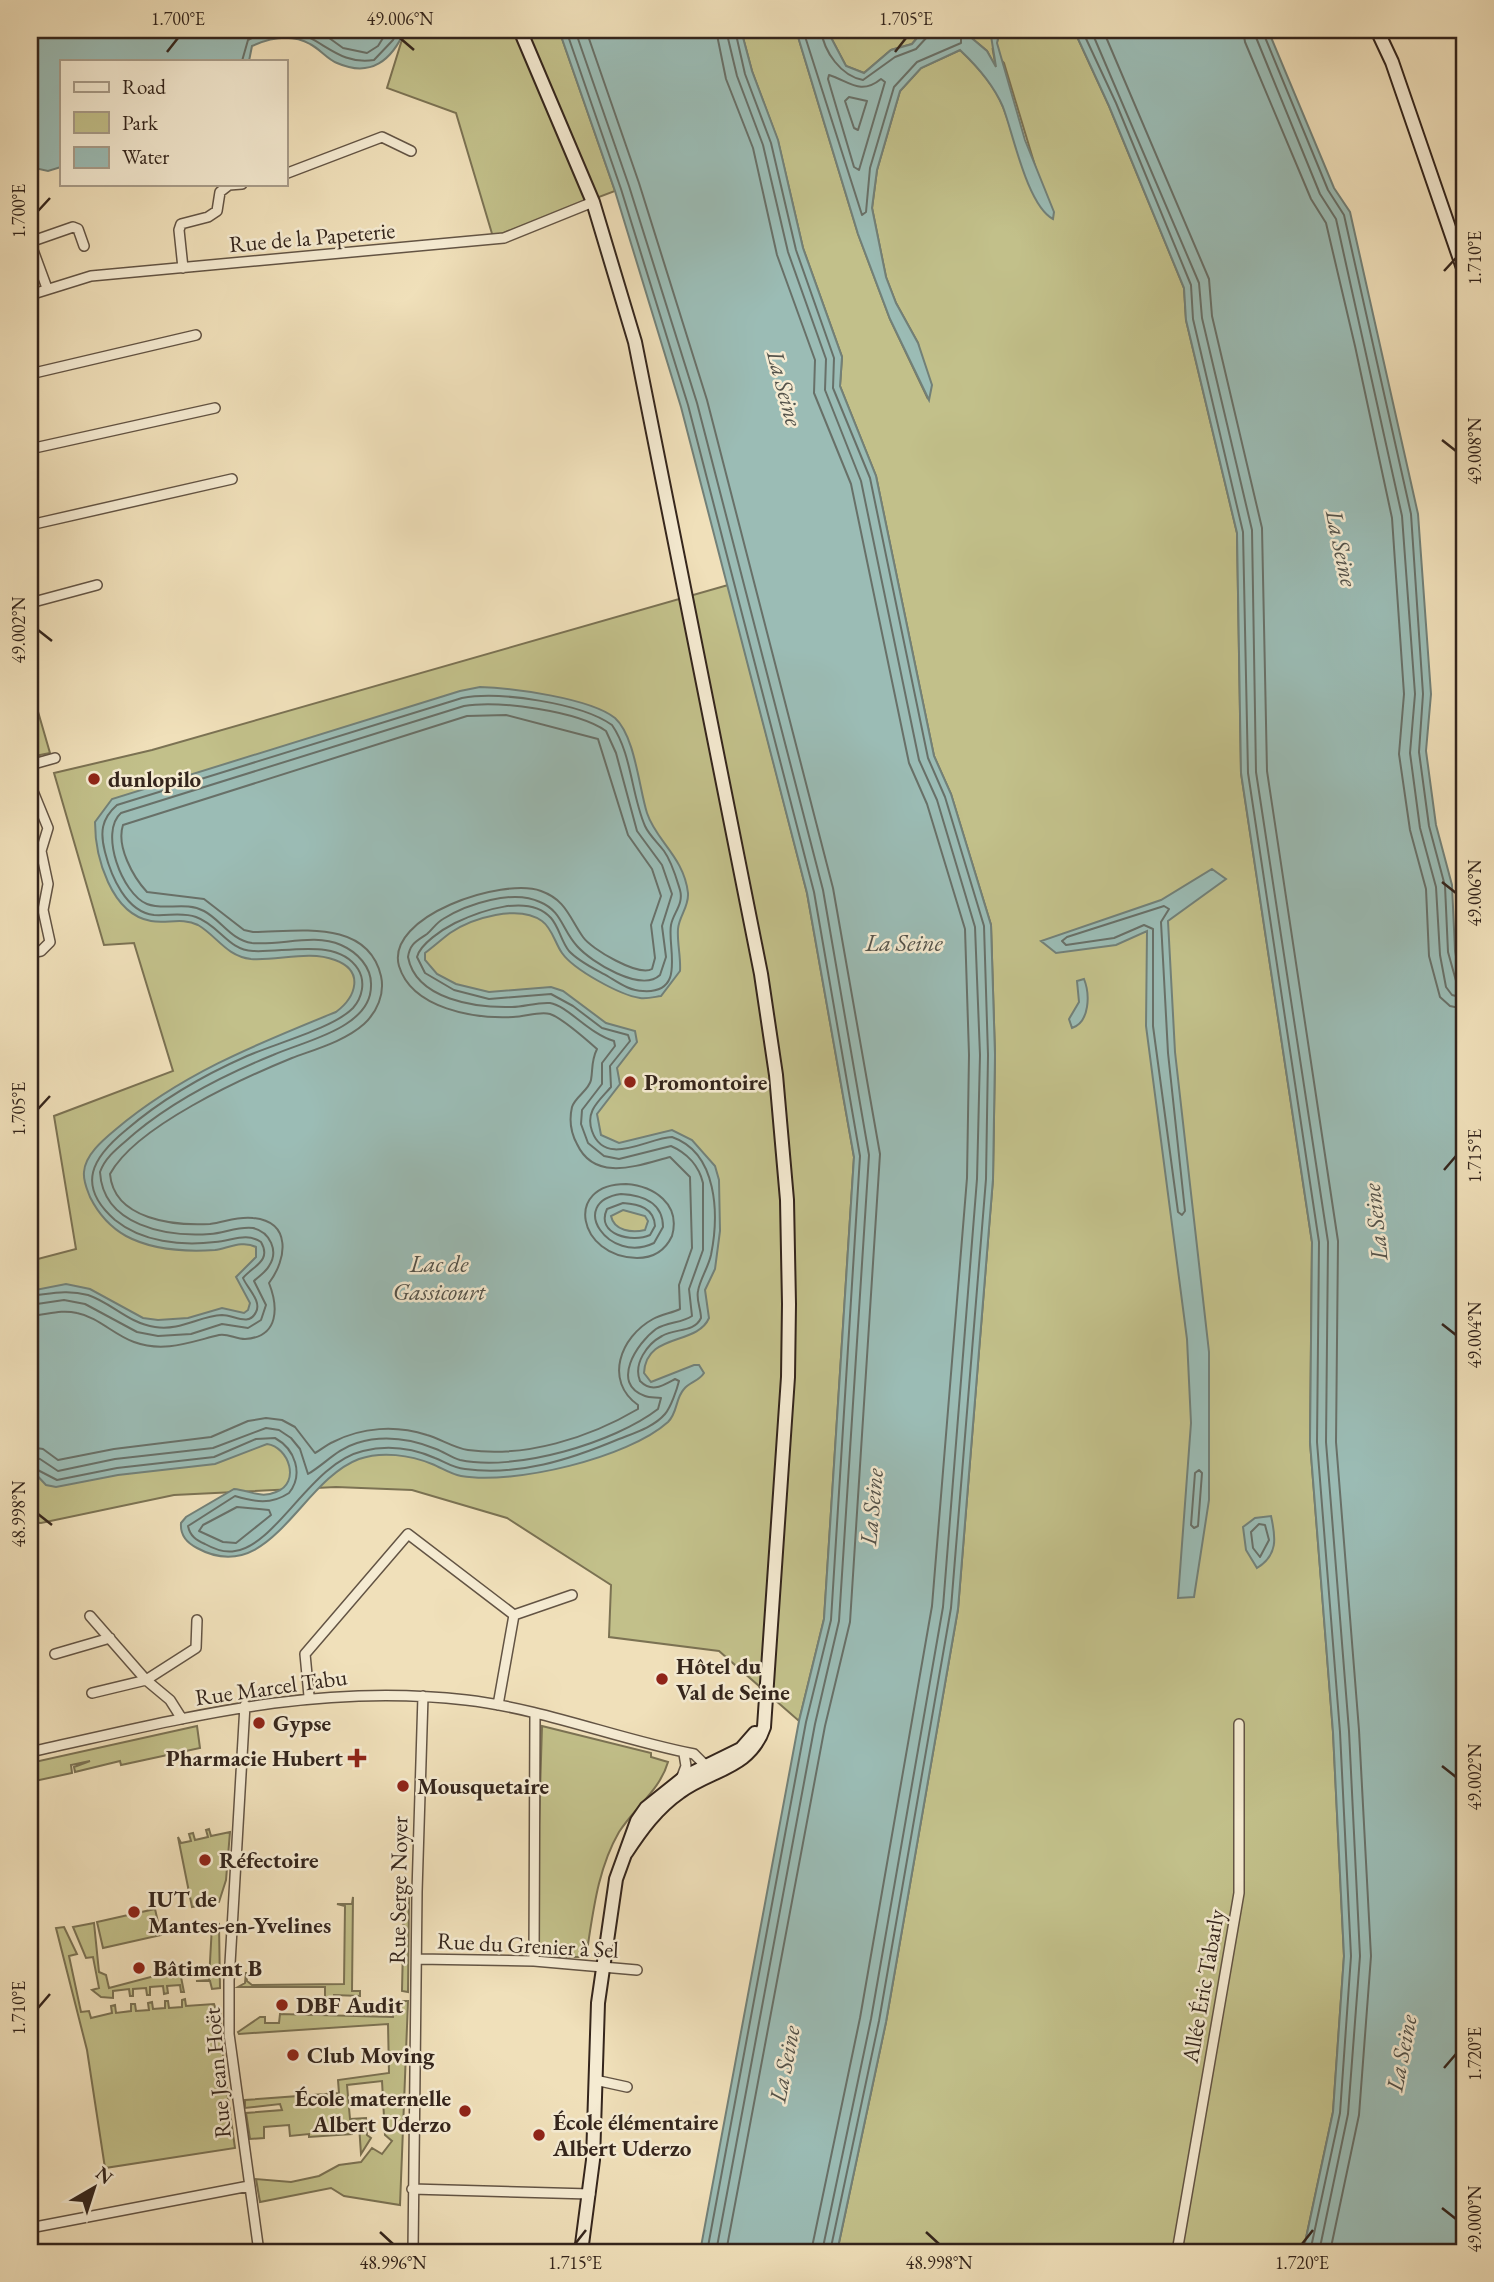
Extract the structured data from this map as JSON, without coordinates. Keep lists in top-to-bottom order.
{
  "streets": {
    "street": [
      "Rue de la Papeterie",
      "Rue Marcel Tabu",
      "Rue Serge Noyer",
      "Rue du Grenier à Sel",
      "Allée Éric Tabarly",
      "Rue Jean Hoët"
    ]
  },
  "crossings": [
    ["Rue Marcel Tabu", "Rue Serge Noyer"],
    ["Rue Marcel Tabu", "Rue Jean Hoët"],
    ["Rue Serge Noyer", "Rue du Grenier à Sel"]
  ],
  "water": ["La Seine", "Lac de Gassicourt"],
  "places": {
    "other": [
      "dunlopilo",
      "Promontoire",
      "Hôtel du Val de Seine",
      "Gypse",
      "Mousquetaire",
      "Réfectoire",
      "IUT de Mantes-en-Yvelines",
      "Bâtiment B",
      "DBF Audit",
      "Club Moving",
      "École maternelle Albert Uderzo",
      "École élémentaire Albert Uderzo"
    ],
    "health": ["Pharmacie Hubert"]
  },
  "legend": ["Road", "Park", "Water"],
  "north": "top right",
  "coordinates": [
    "1.700°E",
    "49.006°N",
    "1.705°E",
    "1.710°E",
    "49.008°N",
    "49.002°N",
    "1.715°E",
    "49.004°N",
    "48.998°N",
    "1.720°E",
    "49.000°N",
    "48.996°N"
  ]
}
